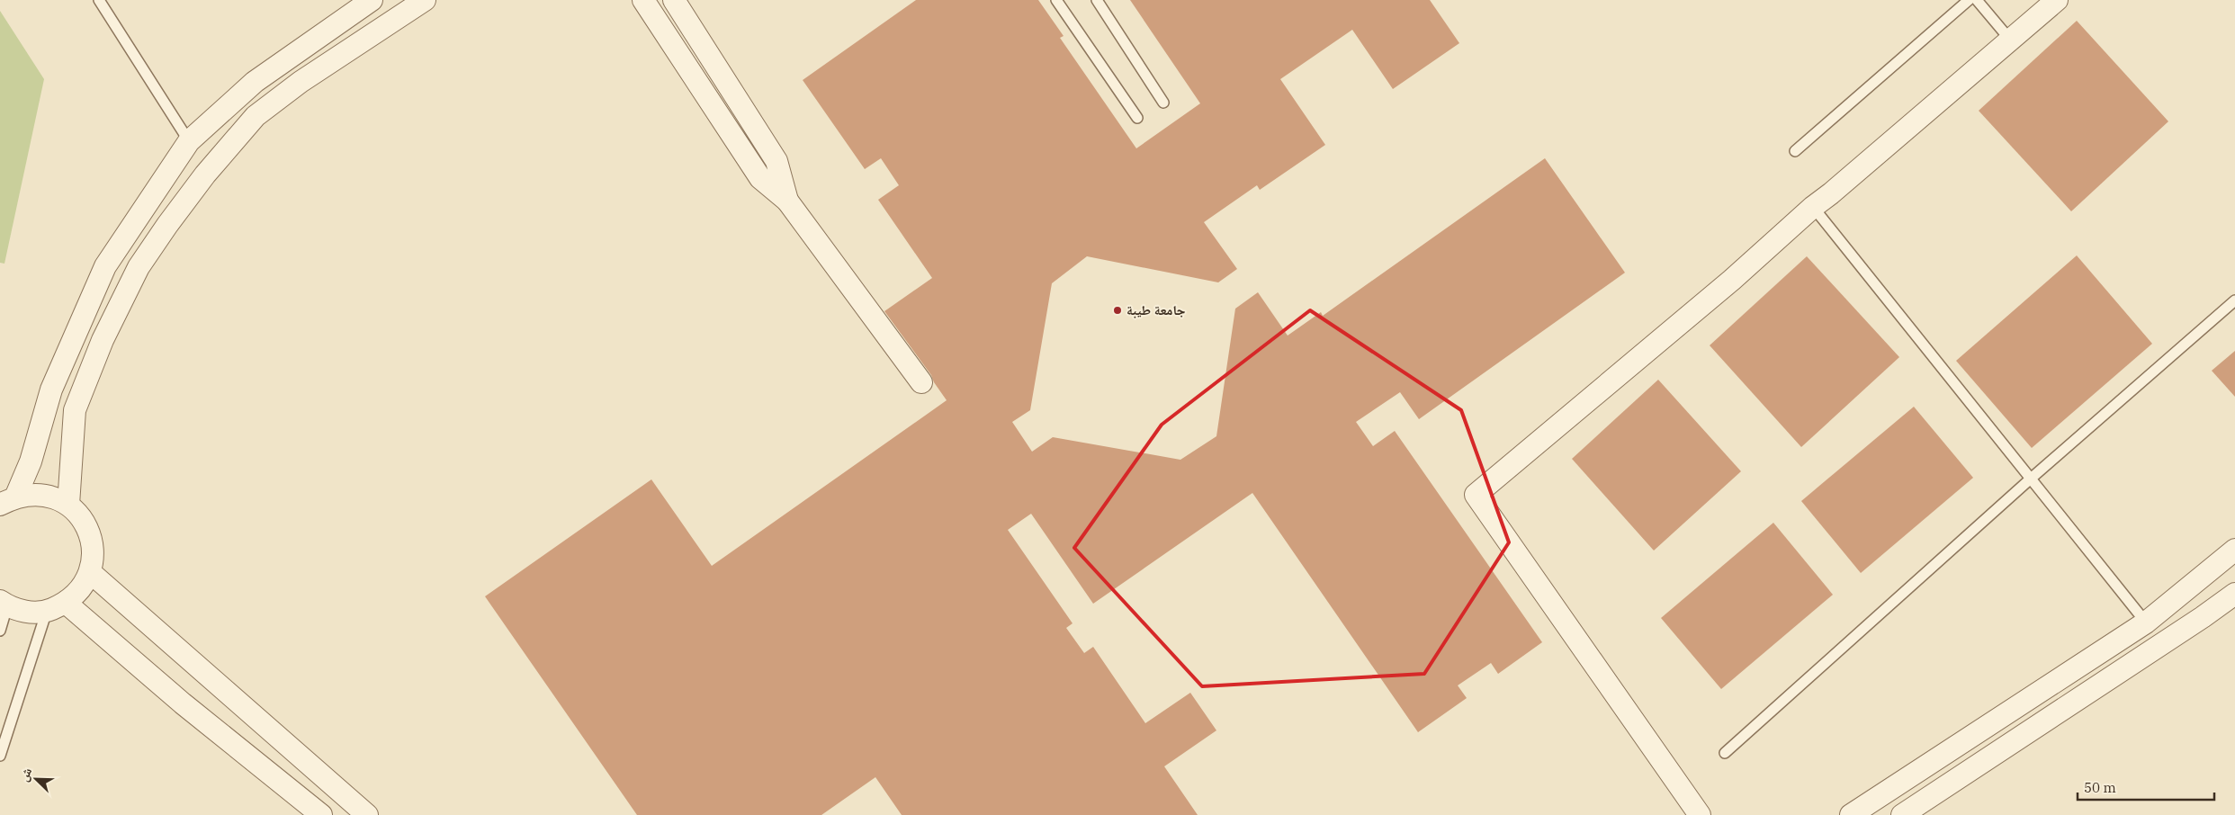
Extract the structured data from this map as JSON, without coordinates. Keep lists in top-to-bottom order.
{
  "places": ["جامعة طيبة"],
  "scale_bar": "50 m",
  "north": "top left"
}
